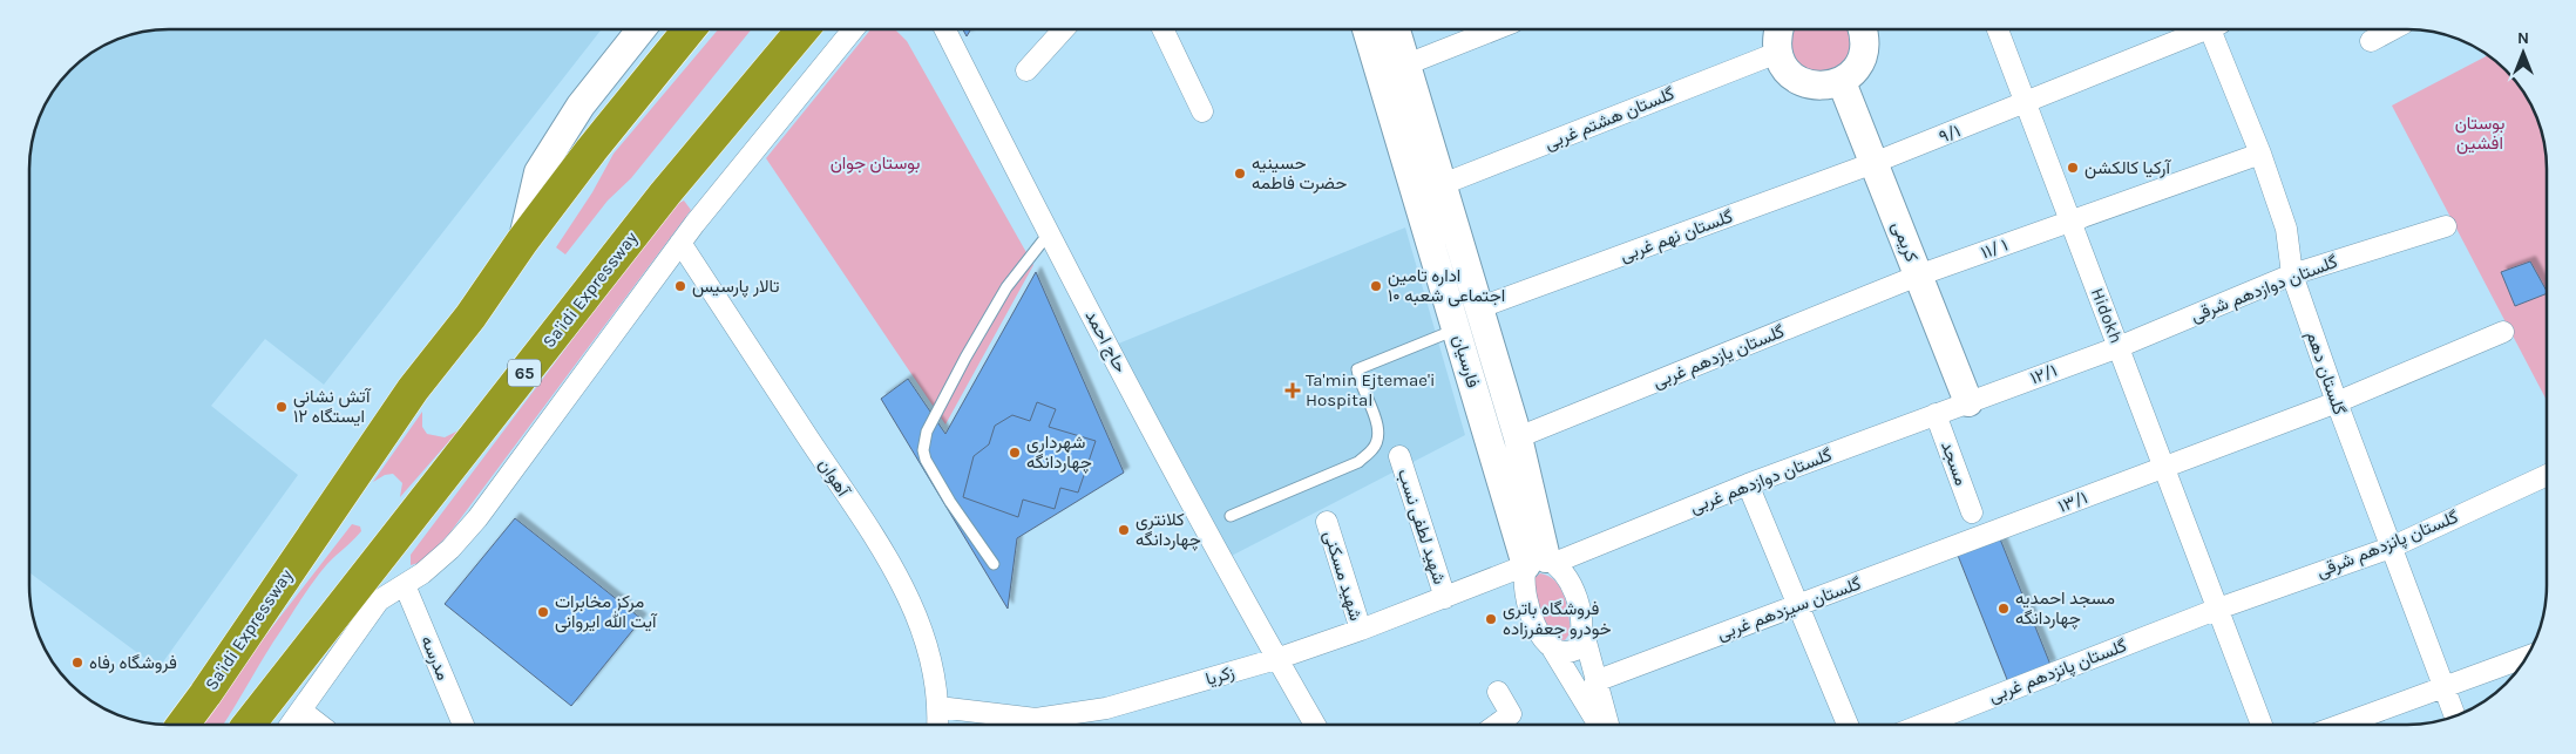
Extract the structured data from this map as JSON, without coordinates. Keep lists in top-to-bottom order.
{
  "streets": {
    "highway": ["Sa'idi Expressway", "65"],
    "street": [
      "گلستان هشتم غربی",
      "۹/۱",
      "گلستان نهم غربی",
      "کریمی",
      "۱۱/ ۱",
      "گلستان دوازدهم شرقی",
      "Hidokh",
      "حاج احمد",
      "گلستان یازدهم غربی",
      "فارسیان",
      "گلستان دهم",
      "۱۲/۱",
      "مسجد",
      "آهوان",
      "گلستان دوازدهم غربی",
      "۱۳/۱",
      "شهید لطفی نسب",
      "گلستان پانزدهم شرقی",
      "شهید مسکنی",
      "گلستان سیزدهم غربی",
      "مدرسه",
      "گلستان پانزدهم غربی",
      "زکریا"
    ]
  },
  "crossings": [
    ["گلستان هشتم غربی", "فارسیان"],
    ["۹/۱", "گلستان نهم غربی"],
    ["۹/۱", "کریمی"],
    ["۹/۱", "Hidokh"],
    ["گلستان نهم غربی", "کریمی"],
    ["گلستان نهم غربی", "فارسیان"],
    ["کریمی", "۱۱/ ۱"],
    ["کریمی", "گلستان یازدهم غربی"],
    ["کریمی", "۱۲/۱"],
    ["کریمی", "گلستان دوازدهم غربی"],
    ["۱۱/ ۱", "Hidokh"],
    ["۱۱/ ۱", "گلستان یازدهم غربی"],
    ["۱۱/ ۱", "گلستان دهم"],
    ["گلستان دوازدهم شرقی", "Hidokh"],
    ["گلستان دوازدهم شرقی", "گلستان دهم"],
    ["گلستان دوازدهم شرقی", "۱۲/۱"],
    ["Hidokh", "۱۲/۱"],
    ["Hidokh", "۱۳/۱"],
    ["Hidokh", "گلستان پانزدهم شرقی"],
    ["Hidokh", "گلستان پانزدهم غربی"],
    ["حاج احمد", "زکریا"],
    ["گلستان یازدهم غربی", "فارسیان"],
    ["فارسیان", "گلستان دوازدهم غربی"],
    ["فارسیان", "زکریا"],
    ["گلستان دهم", "۱۳/۱"],
    ["گلستان دهم", "گلستان پانزدهم شرقی"],
    ["۱۲/۱", "گلستان دوازدهم غربی"],
    ["مسجد", "گلستان دوازدهم غربی"],
    ["آهوان", "زکریا"],
    ["گلستان دوازدهم غربی", "زکریا"],
    ["۱۳/۱", "گلستان سیزدهم غربی"],
    ["شهید لطفی نسب", "زکریا"],
    ["گلستان پانزدهم شرقی", "گلستان پانزدهم غربی"],
    ["شهید مسکنی", "زکریا"]
  ],
  "parks": ["بوستان افشین", "بوستان جوان"],
  "places": {
    "other": [
      "آرکیا کالکشن",
      "حسینیه حضرت فاطمه",
      "تالار پارسیس",
      "اداره تامین اجتماعی شعبه ۱۰",
      "آتش نشانی ایستگاه ۱۲",
      "شهرداری چهاردانگه",
      "کلانتری چهاردانگه",
      "مسجد احمدیه چهاردانگه",
      "مرکز مخابرات آیت الله ایروانی",
      "فروشگاه باتری خودرو جعفرزاده",
      "فروشگاه رفاه"
    ],
    "health": ["Ta'min Ejtemae'i Hospital"]
  },
  "north": "top"
}
